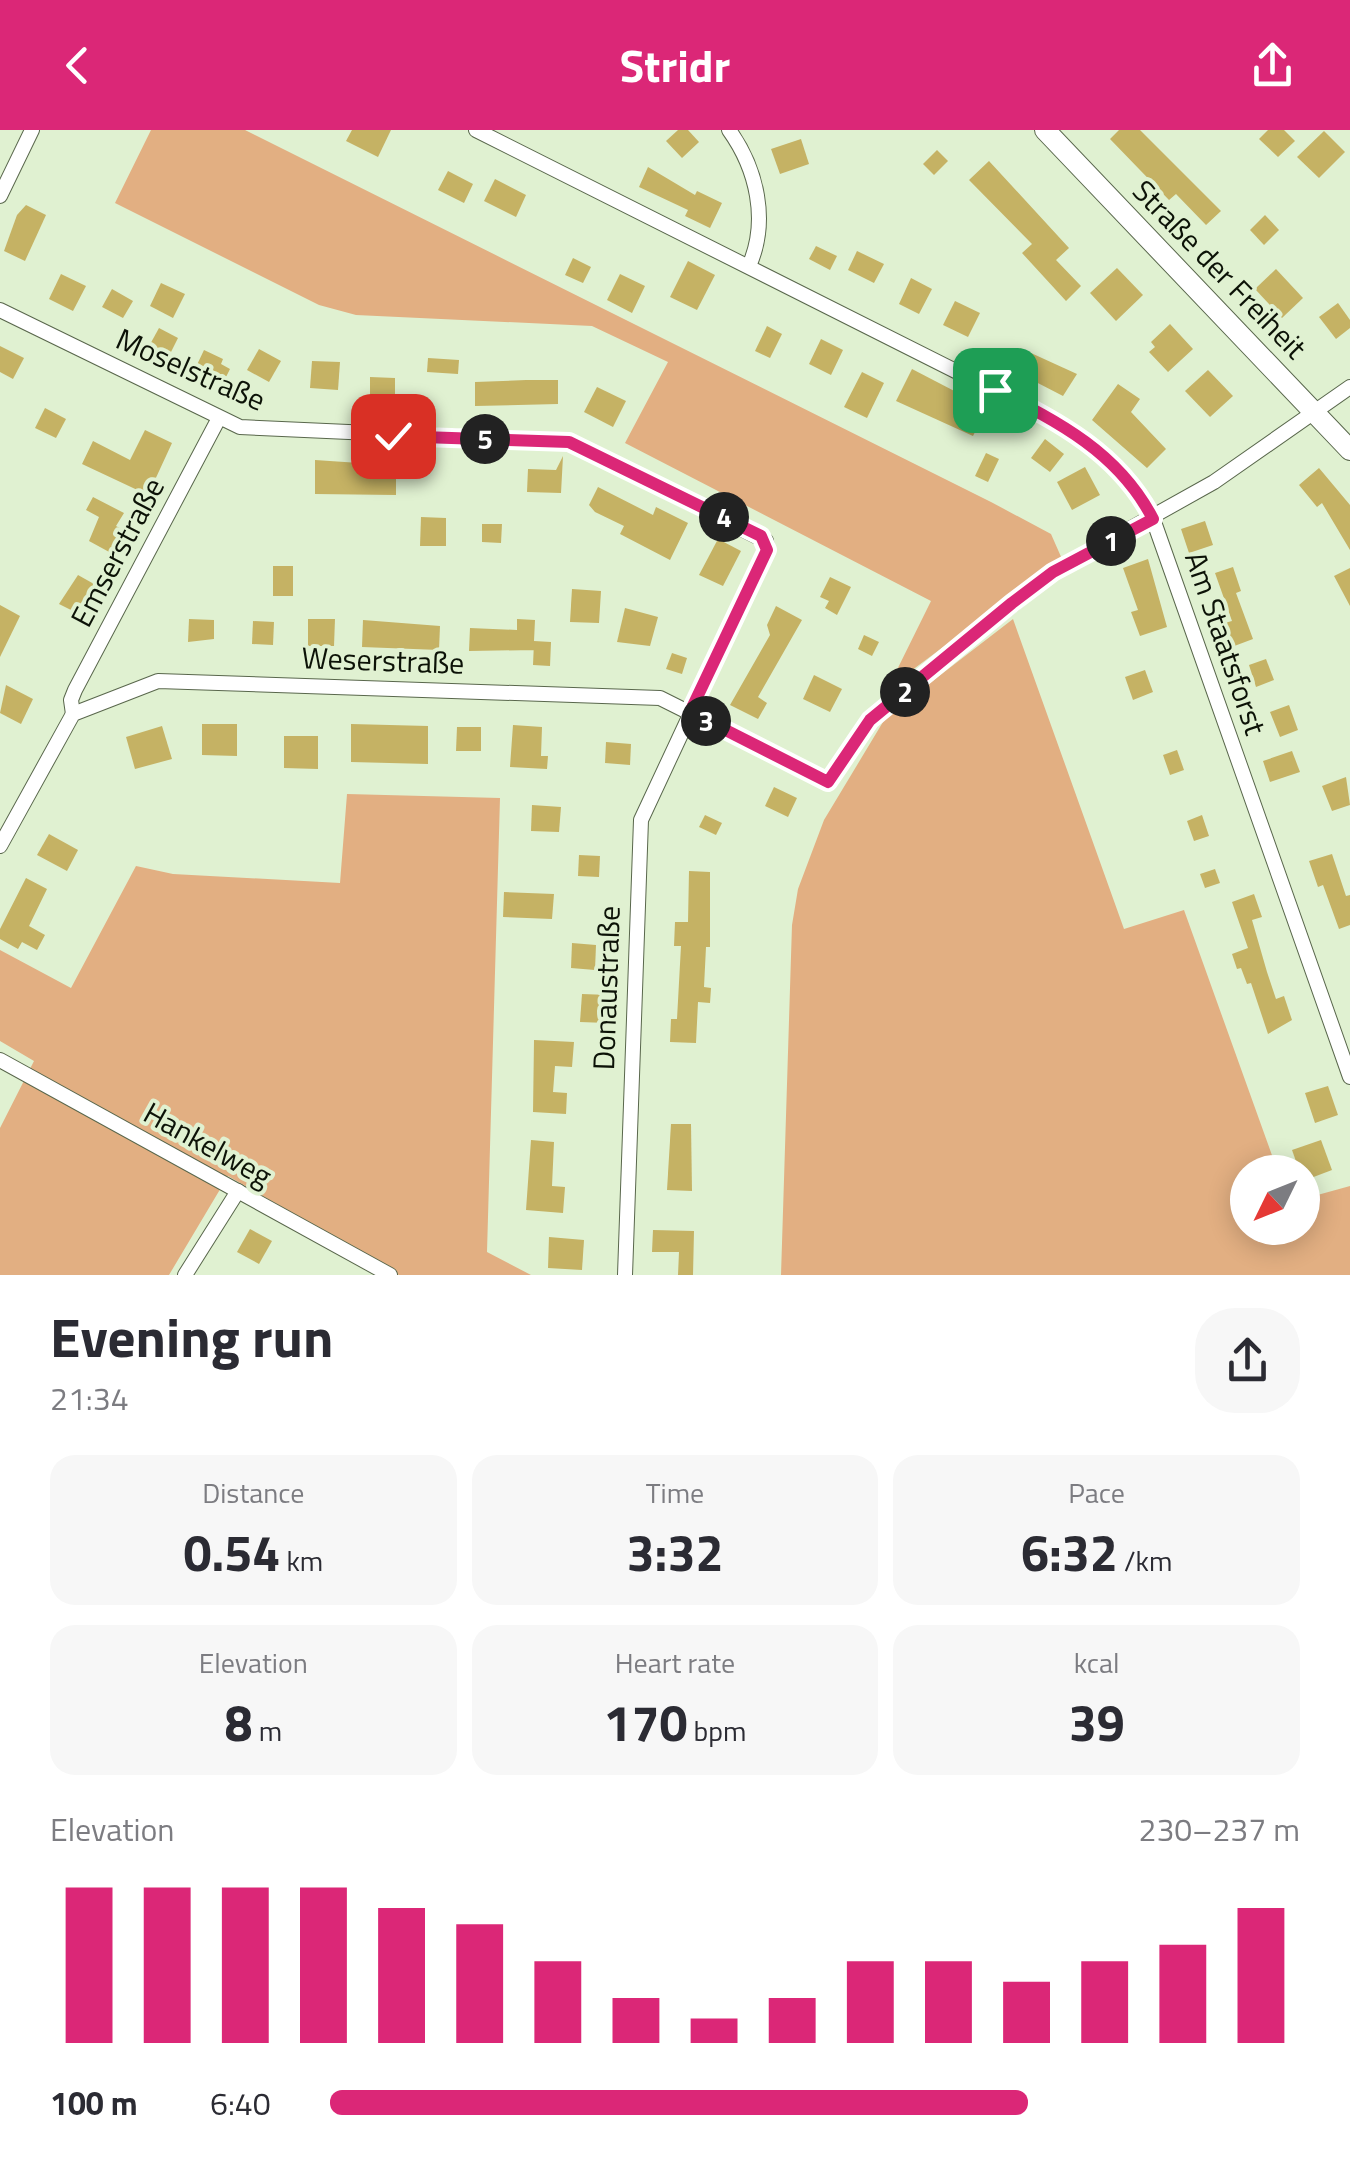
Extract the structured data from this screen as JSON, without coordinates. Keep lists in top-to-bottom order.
{
  "streets": {
    "street": [
      "Straße der Freiheit",
      "Moselstraße",
      "Emserstraße",
      "Am Staatsforst",
      "Weserstraße",
      "Donaustraße",
      "Hankelweg"
    ]
  },
  "crossings": [
    ["Moselstraße", "Emserstraße"],
    ["Moselstraße", "Donaustraße"],
    ["Emserstraße", "Weserstraße"],
    ["Am Staatsforst", "Weserstraße"],
    ["Weserstraße", "Donaustraße"]
  ],
  "north": "bottom left",
  "page": {
    "header": "Stridr",
    "pins": [
      "5",
      "4",
      "1",
      "2",
      "3"
    ],
    "heading": ["Evening run", "21:34"],
    "stats": [
      ["Distance", "0.54 km"],
      ["Time", "3:32"],
      ["Pace", "6:32 /km"],
      ["Elevation", "8 m"],
      ["Heart rate", "170 bpm"],
      ["kcal", "39"]
    ],
    "chart": ["Elevation", "230–237 m"],
    "list": [
      {
        "name": "100 m",
        "note": "6:40"
      }
    ]
  }
}
